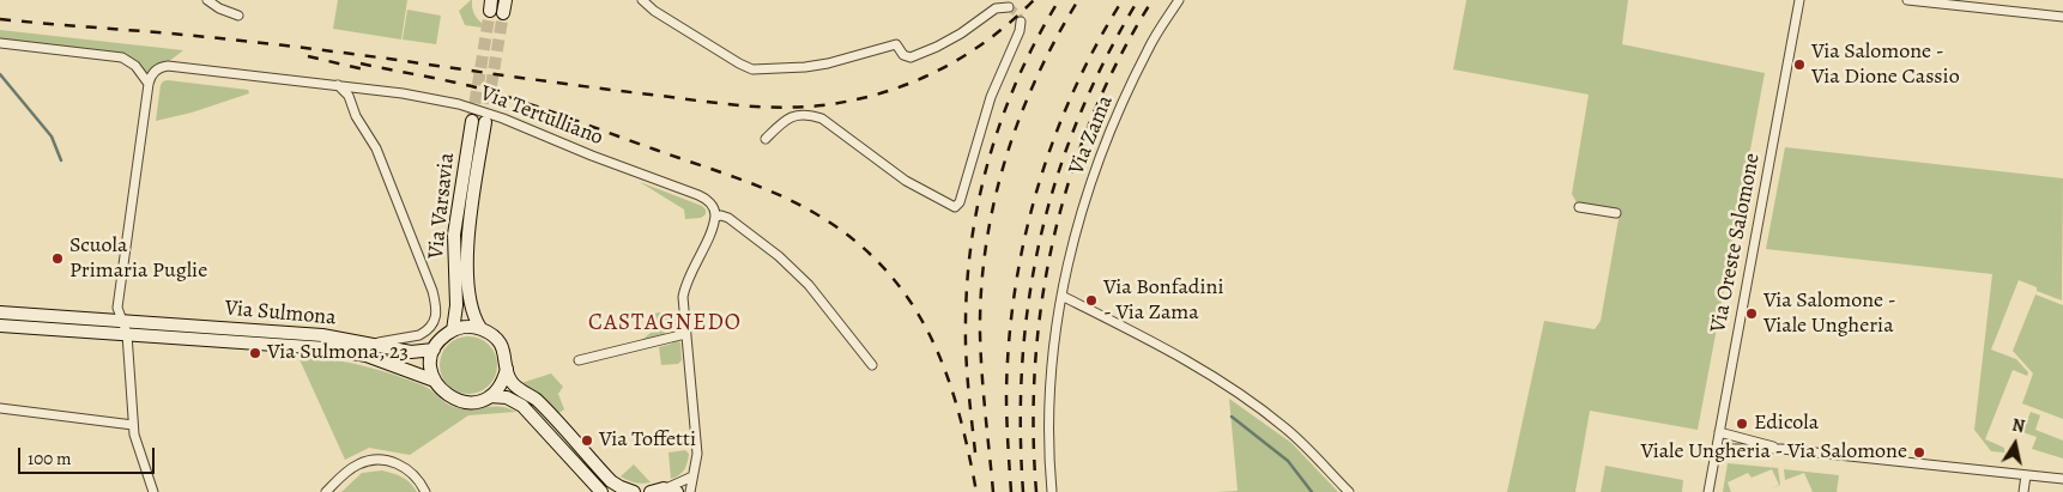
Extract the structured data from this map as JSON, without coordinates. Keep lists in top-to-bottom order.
{
  "streets": {
    "street": [
      "Via Tertulliano",
      "Via Zama",
      "Via Varsavia",
      "Via Oreste Salomone",
      "Via Sulmona"
    ]
  },
  "crossings": [
    ["Via Varsavia", "Via Sulmona"]
  ],
  "districts": ["CASTAGNEDO"],
  "places": [
    "Via Salomone - Via Dione Cassio",
    "Scuola Primaria Puglie",
    "Via Bonfadini - Via Zama",
    "Via Salomone - Viale Ungheria",
    "Via Sulmona, 23",
    "Edicola",
    "Via Toffetti",
    "Viale Ungheria - Via Salomone"
  ],
  "scale_bar": "100 m",
  "north": "top"
}
